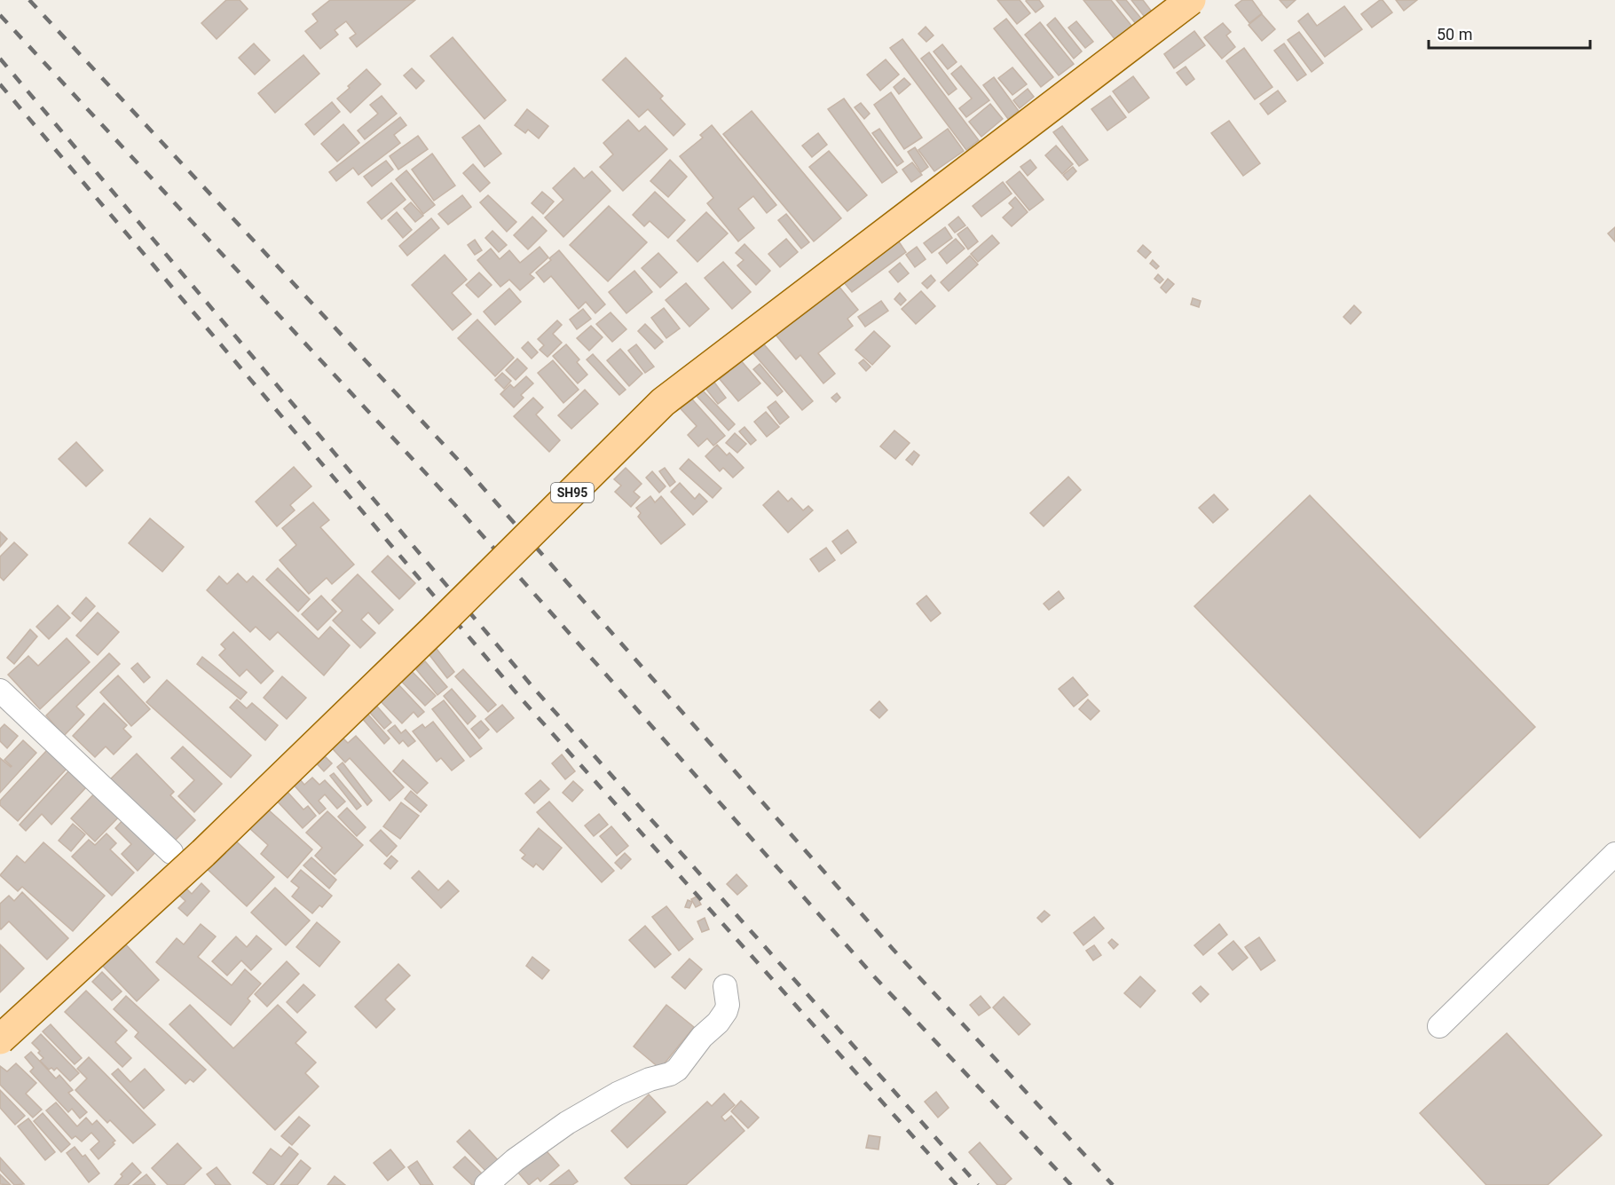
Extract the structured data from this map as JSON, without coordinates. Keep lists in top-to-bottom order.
{
  "streets": {
    "main road": ["SH95"]
  },
  "scale_bar": "50 m"
}
